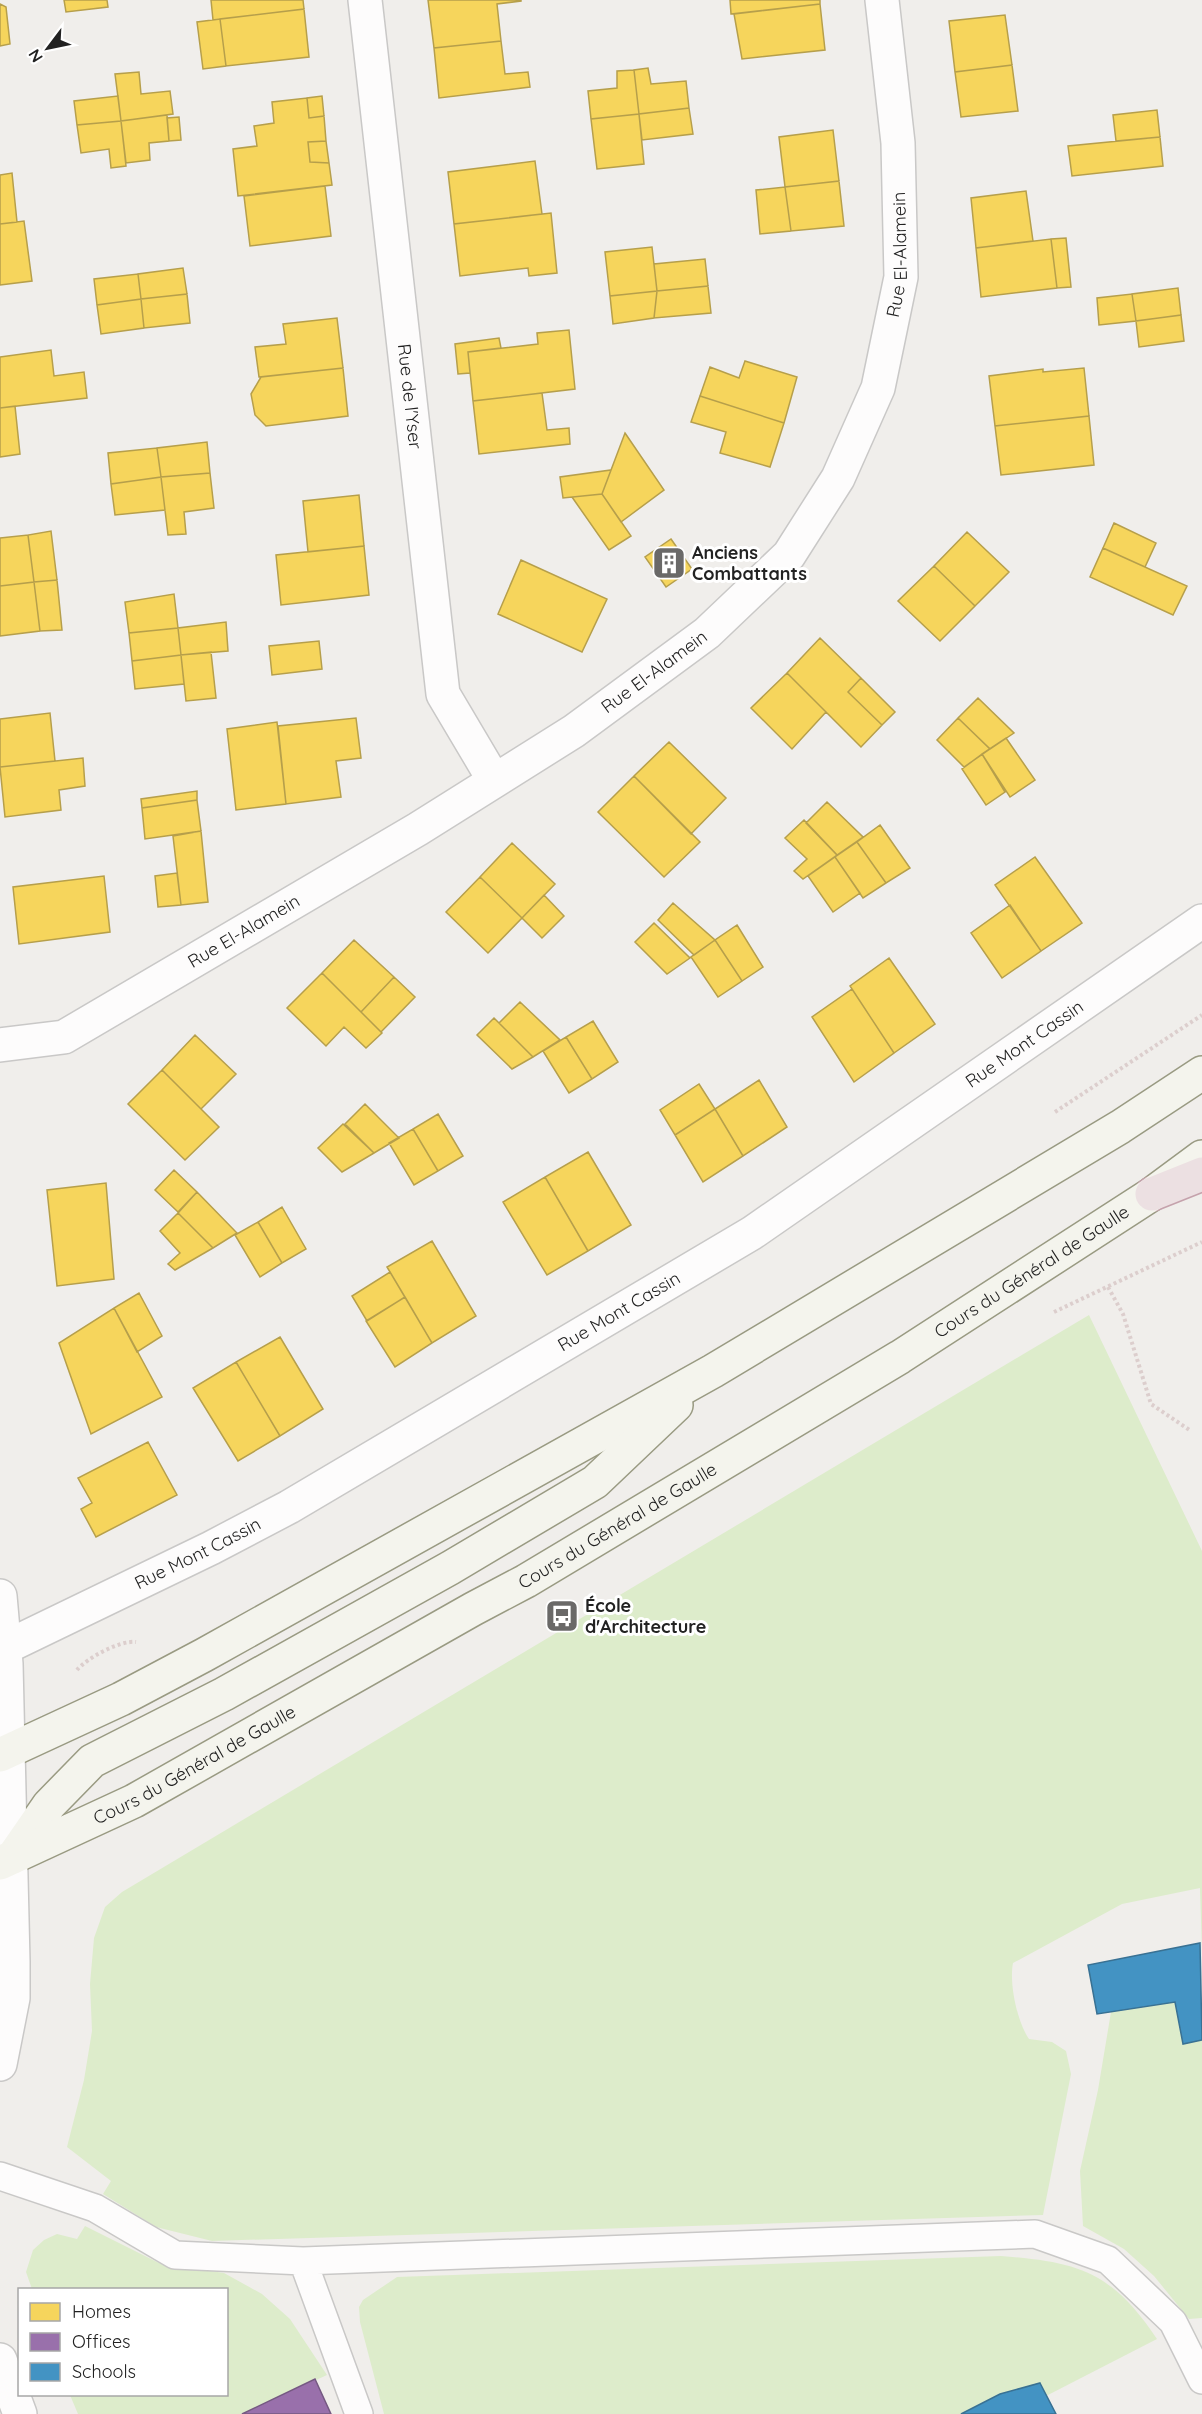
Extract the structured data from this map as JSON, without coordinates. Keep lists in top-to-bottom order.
{
  "streets": {
    "main road": ["Cours du Général de Gaulle"],
    "street": ["Rue El-Alamein", "Rue de l'Yser", "Rue Mont Cassin"]
  },
  "crossings": [
    ["Rue El-Alamein", "Rue de l'Yser"]
  ],
  "places": {
    "building": ["Anciens Combattants"],
    "bus stop": ["École d'Architecture"]
  },
  "legend": ["Homes", "Offices", "Schools"],
  "north": "bottom left"
}
